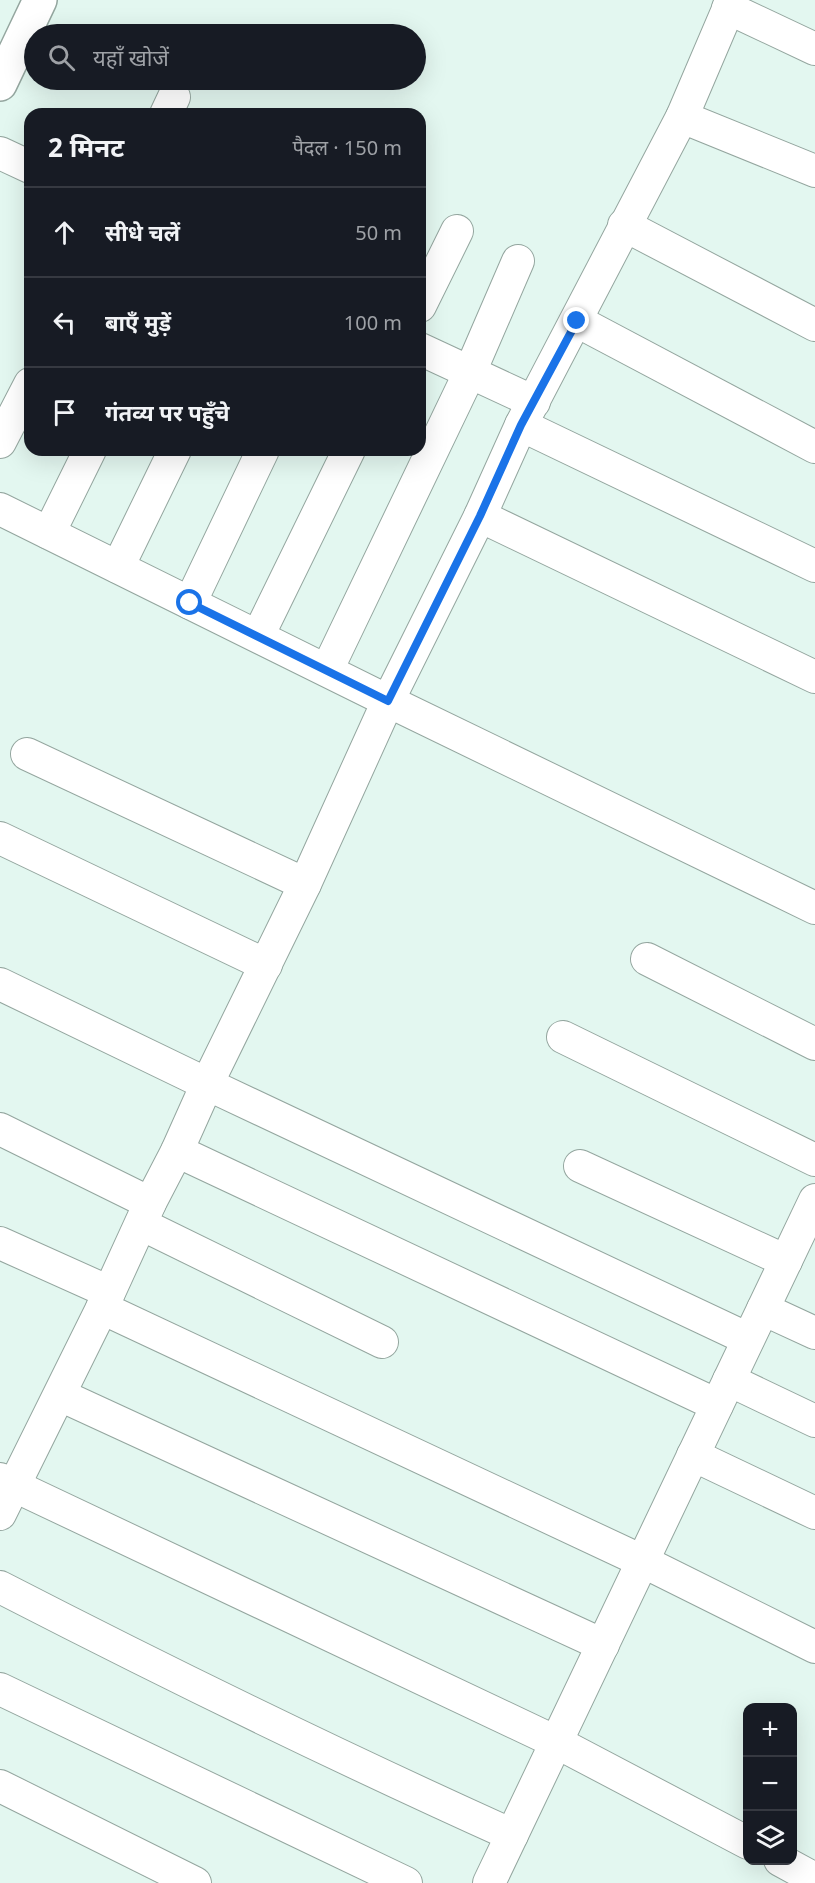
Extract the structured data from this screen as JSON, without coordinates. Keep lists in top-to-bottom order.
{
  "page": {
    "search": "यहाँ खोजें",
    "heading": ["2 मिनट", "पैदल · 150 m"],
    "list": [
      ["सीधे चलें", "50 m"],
      ["बाएँ मुड़ें", "100 m"],
      "गंतव्य पर पहुँचे"
    ],
    "map_buttons": ["+", "−"]
  }
}
